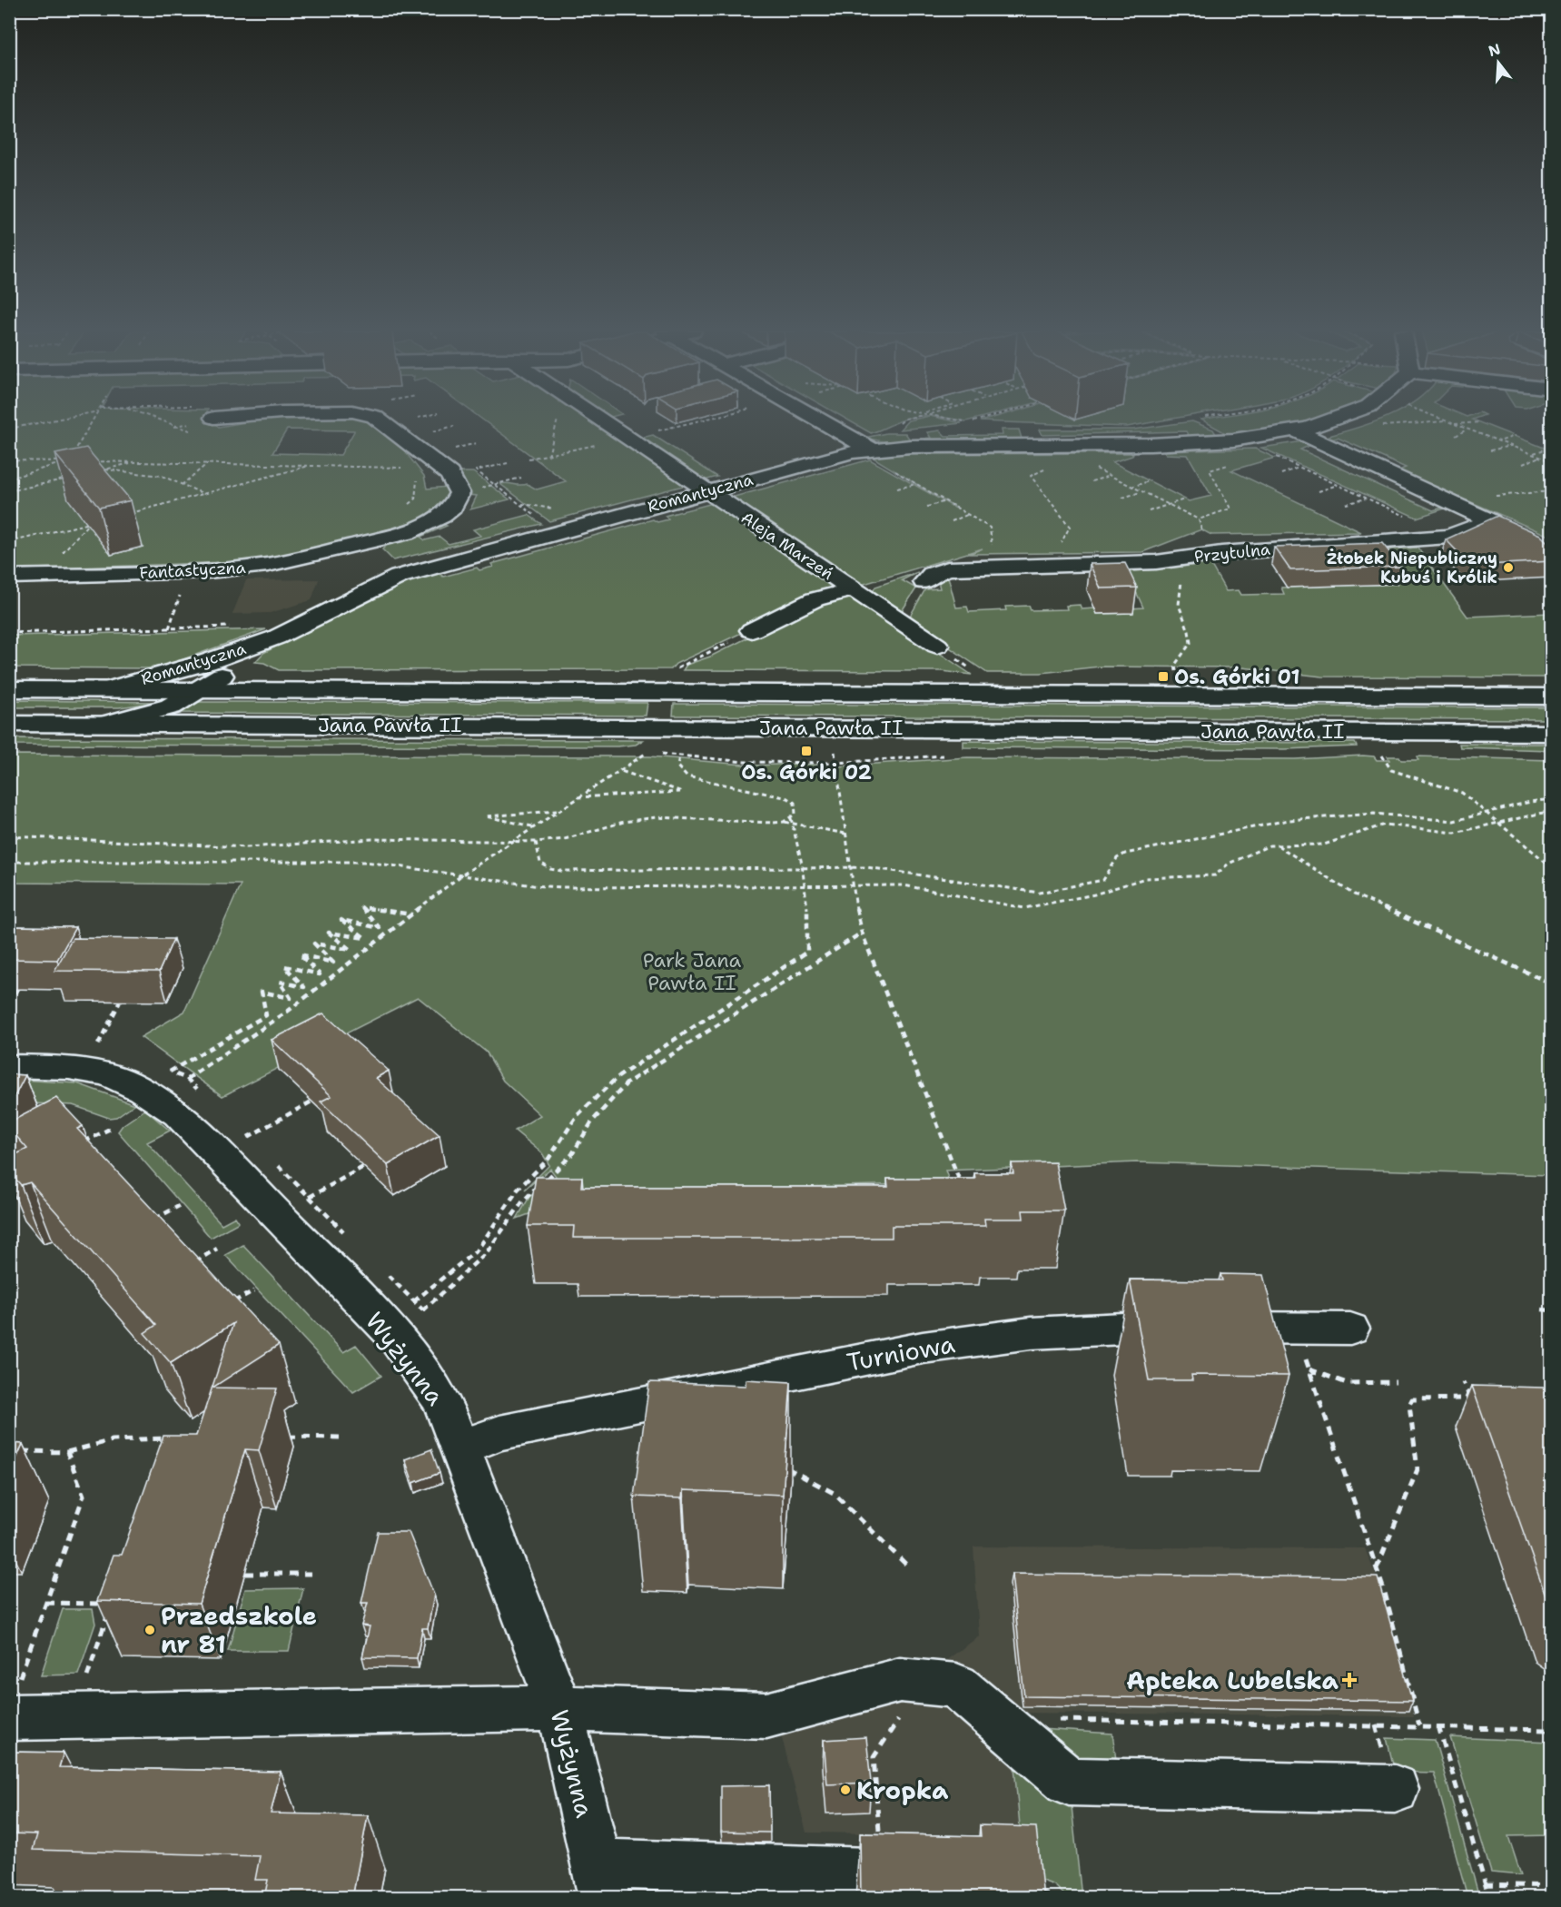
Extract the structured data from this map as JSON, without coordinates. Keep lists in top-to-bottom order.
{
  "streets": {
    "street": [
      "Romantyczna",
      "Aleja Marzeń",
      "Przytulna",
      "Fantastyczna",
      "Jana Pawła II",
      "Turniowa",
      "Wyżynna"
    ]
  },
  "crossings": [
    ["Romantyczna", "Aleja Marzeń"],
    ["Romantyczna", "Przytulna"],
    ["Romantyczna", "Jana Pawła II"],
    ["Turniowa", "Wyżynna"]
  ],
  "parks": ["Park Jana Pawła II"],
  "places": {
    "other": ["Żłobek Niepubliczny Kubuś i Królik", "Przedszkole nr 81", "Kropka"],
    "transit": ["Os. Górki 01", "Os. Górki 02"],
    "health": ["Apteka Lubelska"]
  },
  "north": "top"
}
